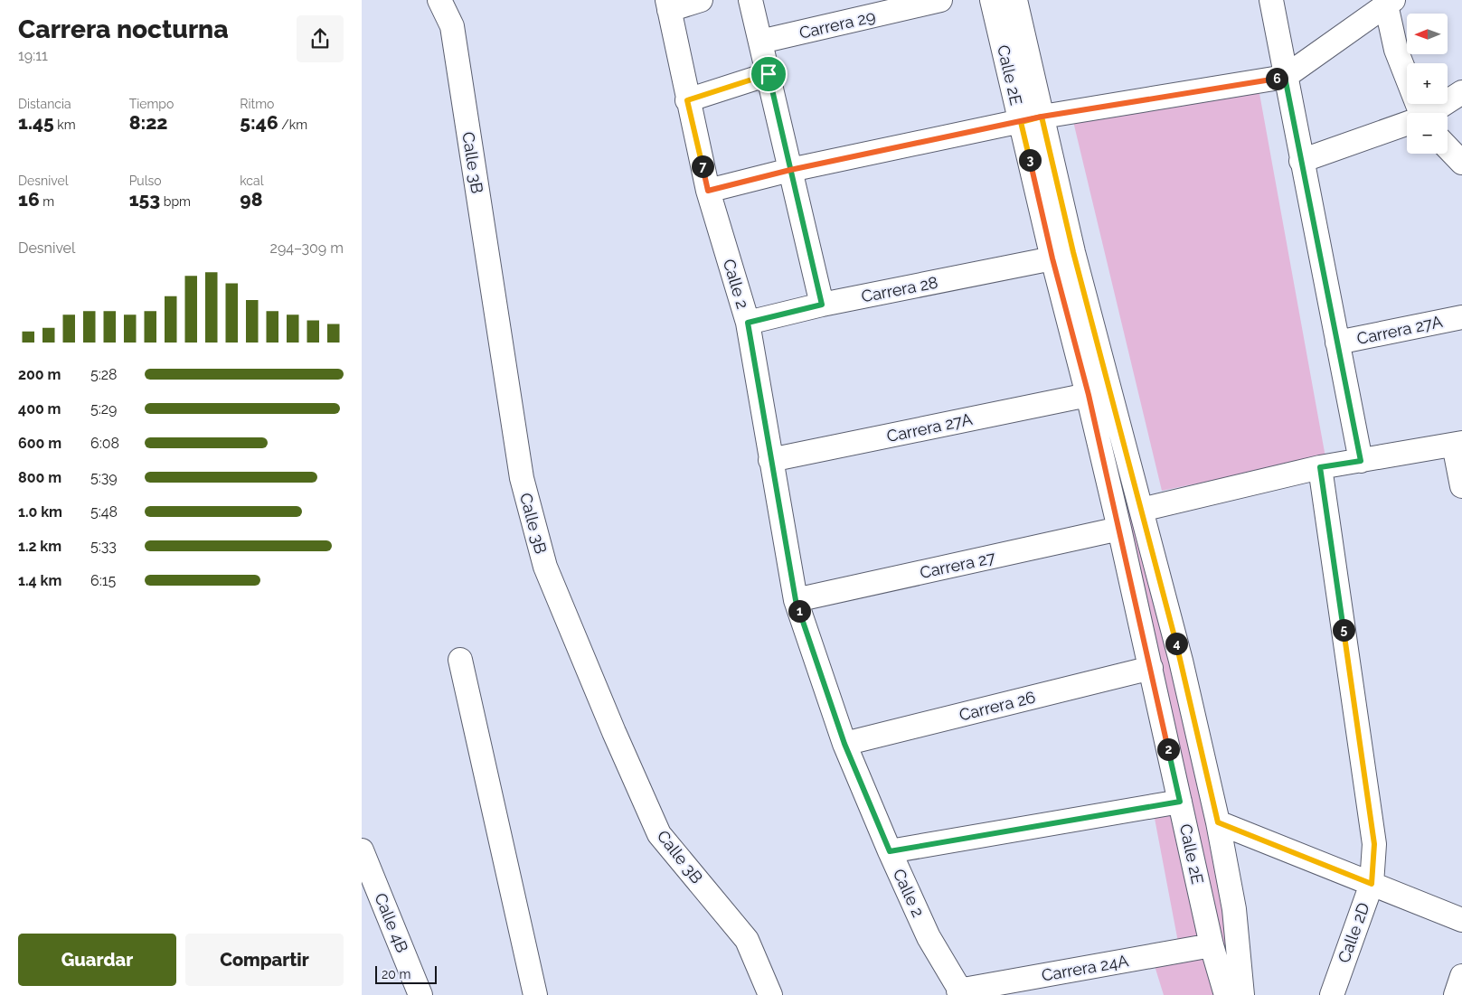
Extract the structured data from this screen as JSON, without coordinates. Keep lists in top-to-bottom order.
{
  "streets": {
    "street": [
      "Carrera 29",
      "Calle 2E",
      "Calle 3B",
      "Calle 2",
      "Carrera 28",
      "Carrera 27A",
      "Carrera 27",
      "Carrera 26",
      "Calle 4B",
      "Calle 2D",
      "Carrera 24A"
    ]
  },
  "crossings": [
    ["Calle 2E", "Carrera 28"],
    ["Calle 2E", "Carrera 27A"],
    ["Calle 2E", "Carrera 27"],
    ["Calle 2E", "Carrera 26"],
    ["Calle 2E", "Carrera 24A"],
    ["Calle 2", "Carrera 28"],
    ["Calle 2", "Carrera 27A"],
    ["Calle 2", "Carrera 27"],
    ["Calle 2", "Carrera 26"],
    ["Calle 2", "Carrera 24A"]
  ],
  "scale_bar": "20 m",
  "north": "left",
  "page": {
    "heading": ["Carrera nocturna", "19:11"],
    "map_buttons": ["+", "−"],
    "pins": [
      "6",
      "3",
      "7",
      "1",
      "5",
      "4",
      "2"
    ],
    "stats": [
      ["Distancia", "1.45 km"],
      ["Tiempo", "8:22"],
      ["Ritmo", "5:46 /km"],
      ["Desnivel", "16 m"],
      ["Pulso", "153 bpm"],
      ["kcal", "98"]
    ],
    "chart": ["Desnivel", "294–309 m"],
    "list": [
      {
        "name": "200 m",
        "note": "5:28"
      },
      {
        "name": "400 m",
        "note": "5:29"
      },
      {
        "name": "600 m",
        "note": "6:08"
      },
      {
        "name": "800 m",
        "note": "5:39"
      },
      {
        "name": "1.0 km",
        "note": "5:48"
      },
      {
        "name": "1.2 km",
        "note": "5:33"
      },
      {
        "name": "1.4 km",
        "note": "6:15"
      }
    ],
    "buttons": ["Guardar", "Compartir"],
    "scale": "20 m"
  }
}
